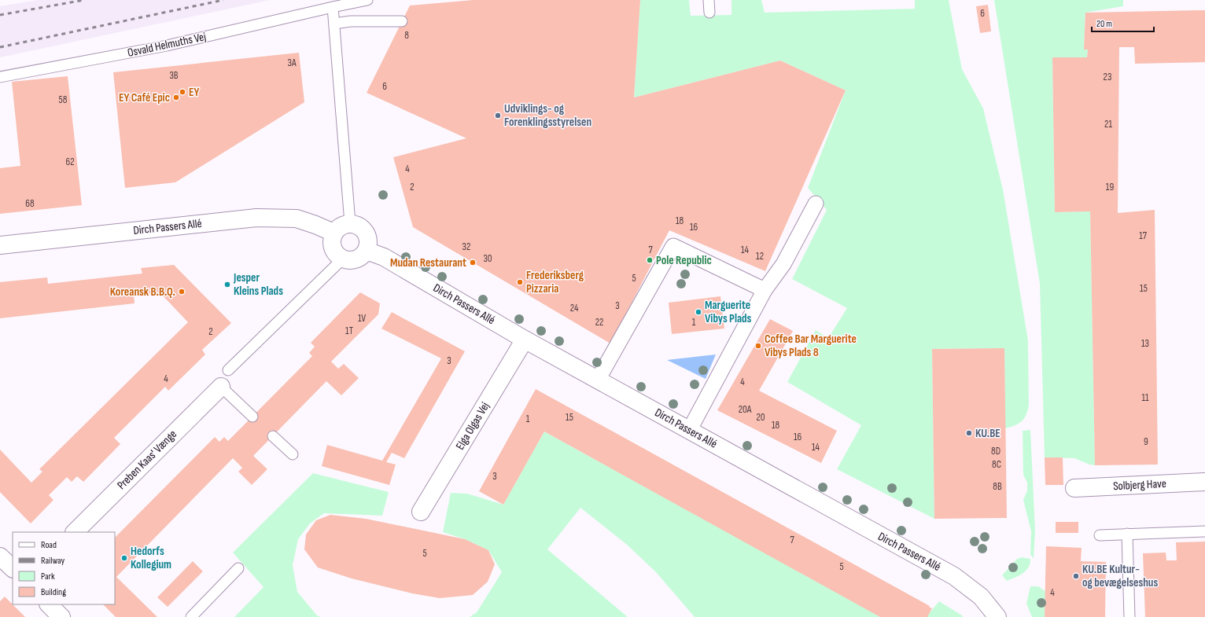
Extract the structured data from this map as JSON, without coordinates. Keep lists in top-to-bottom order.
{
  "streets": {
    "street": [
      "Dirch Passers Allé",
      "Elga Olgas Vej",
      "Preben Kaas' Vænge",
      "Solbjerg Have"
    ],
    "lane": ["Osvald Helmuths Vej"]
  },
  "crossings": [
    ["Dirch Passers Allé", "Elga Olgas Vej"]
  ],
  "places": [
    "EY",
    "EY Café Epic",
    "Udviklings- og Forenklingsstyrelsen",
    "Pole Republic",
    "Mudan Restaurant",
    "Frederiksberg Pizzaria",
    "Jesper Kleins Plads",
    "Koreansk B.B.Q.",
    "Marguerite Vibys Plads",
    "Coffee Bar Marguerite Vibys Plads 8",
    "KU.BE",
    "Hedorfs Kollegium",
    "KU.BE Kultur- og bevægelseshus"
  ],
  "house_numbers": [
    "6",
    "8",
    "3A",
    "3B",
    "23",
    "6",
    "58",
    "21",
    "62",
    "4",
    "2",
    "19",
    "68",
    "18",
    "16",
    "17",
    "32",
    "7",
    "14",
    "12",
    "30",
    "5",
    "15",
    "3",
    "24",
    "1V",
    "22",
    "1",
    "1T",
    "2",
    "13",
    "3",
    "4",
    "4",
    "11",
    "20A",
    "15",
    "20",
    "1",
    "18",
    "16",
    "9",
    "14",
    "8D",
    "8C",
    "3",
    "8B",
    "7",
    "5",
    "5",
    "4"
  ],
  "legend": [
    "Road",
    "Railway",
    "Park",
    "Building"
  ],
  "scale_bar": "20 m"
}
